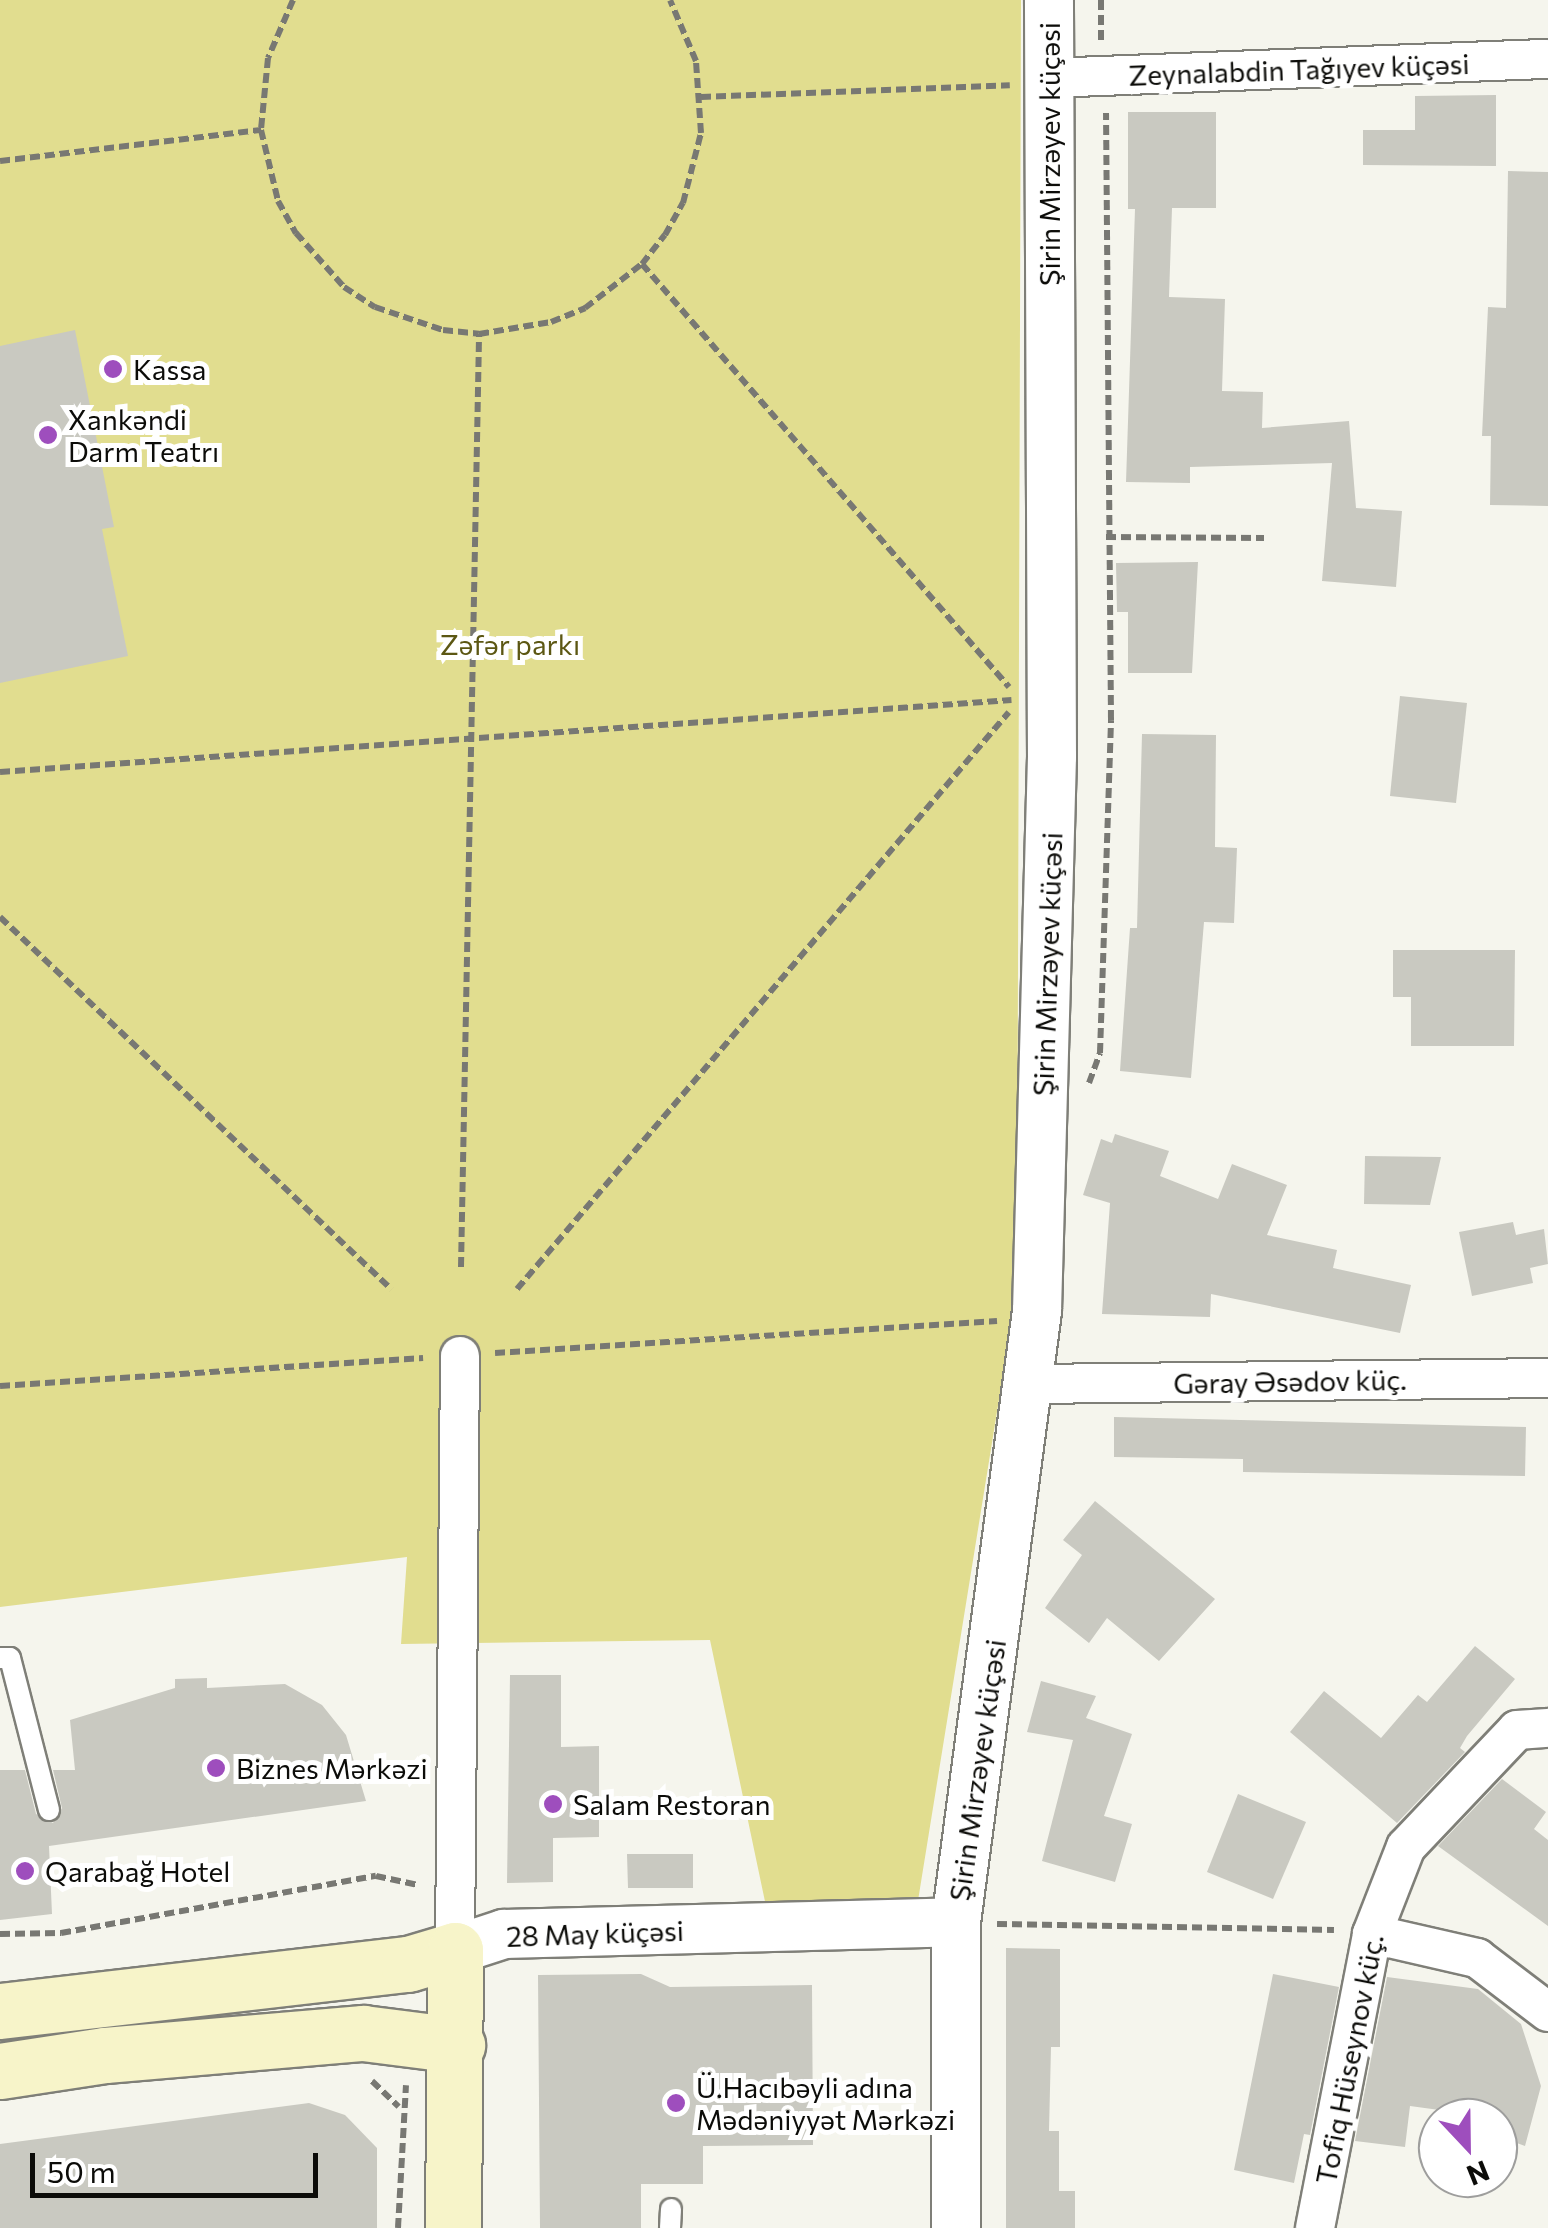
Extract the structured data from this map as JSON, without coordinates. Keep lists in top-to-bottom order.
{
  "streets": {
    "main road": ["28 May küçəsi"],
    "street": [
      "Zeynalabdin Tağıyev küçəsi",
      "Şirin Mirzəyev küçəsi",
      "Gəray Əsədov küç.",
      "Tofiq Hüseynov küç."
    ]
  },
  "crossings": [
    ["Zeynalabdin Tağıyev küçəsi", "Şirin Mirzəyev küçəsi"],
    ["Şirin Mirzəyev küçəsi", "Gəray Əsədov küç."],
    ["Şirin Mirzəyev küçəsi", "28 May küçəsi"]
  ],
  "parks": ["Zəfər parkı"],
  "places": [
    "Kassa",
    "Xankəndi Darm Teatrı",
    "Biznes Mərkəzi",
    "Salam Restoran",
    "Qarabağ Hotel",
    "Ü.Hacıbəyli adına Mədəniyyət Mərkəzi"
  ],
  "scale_bar": "50 m",
  "north": "bottom"
}
